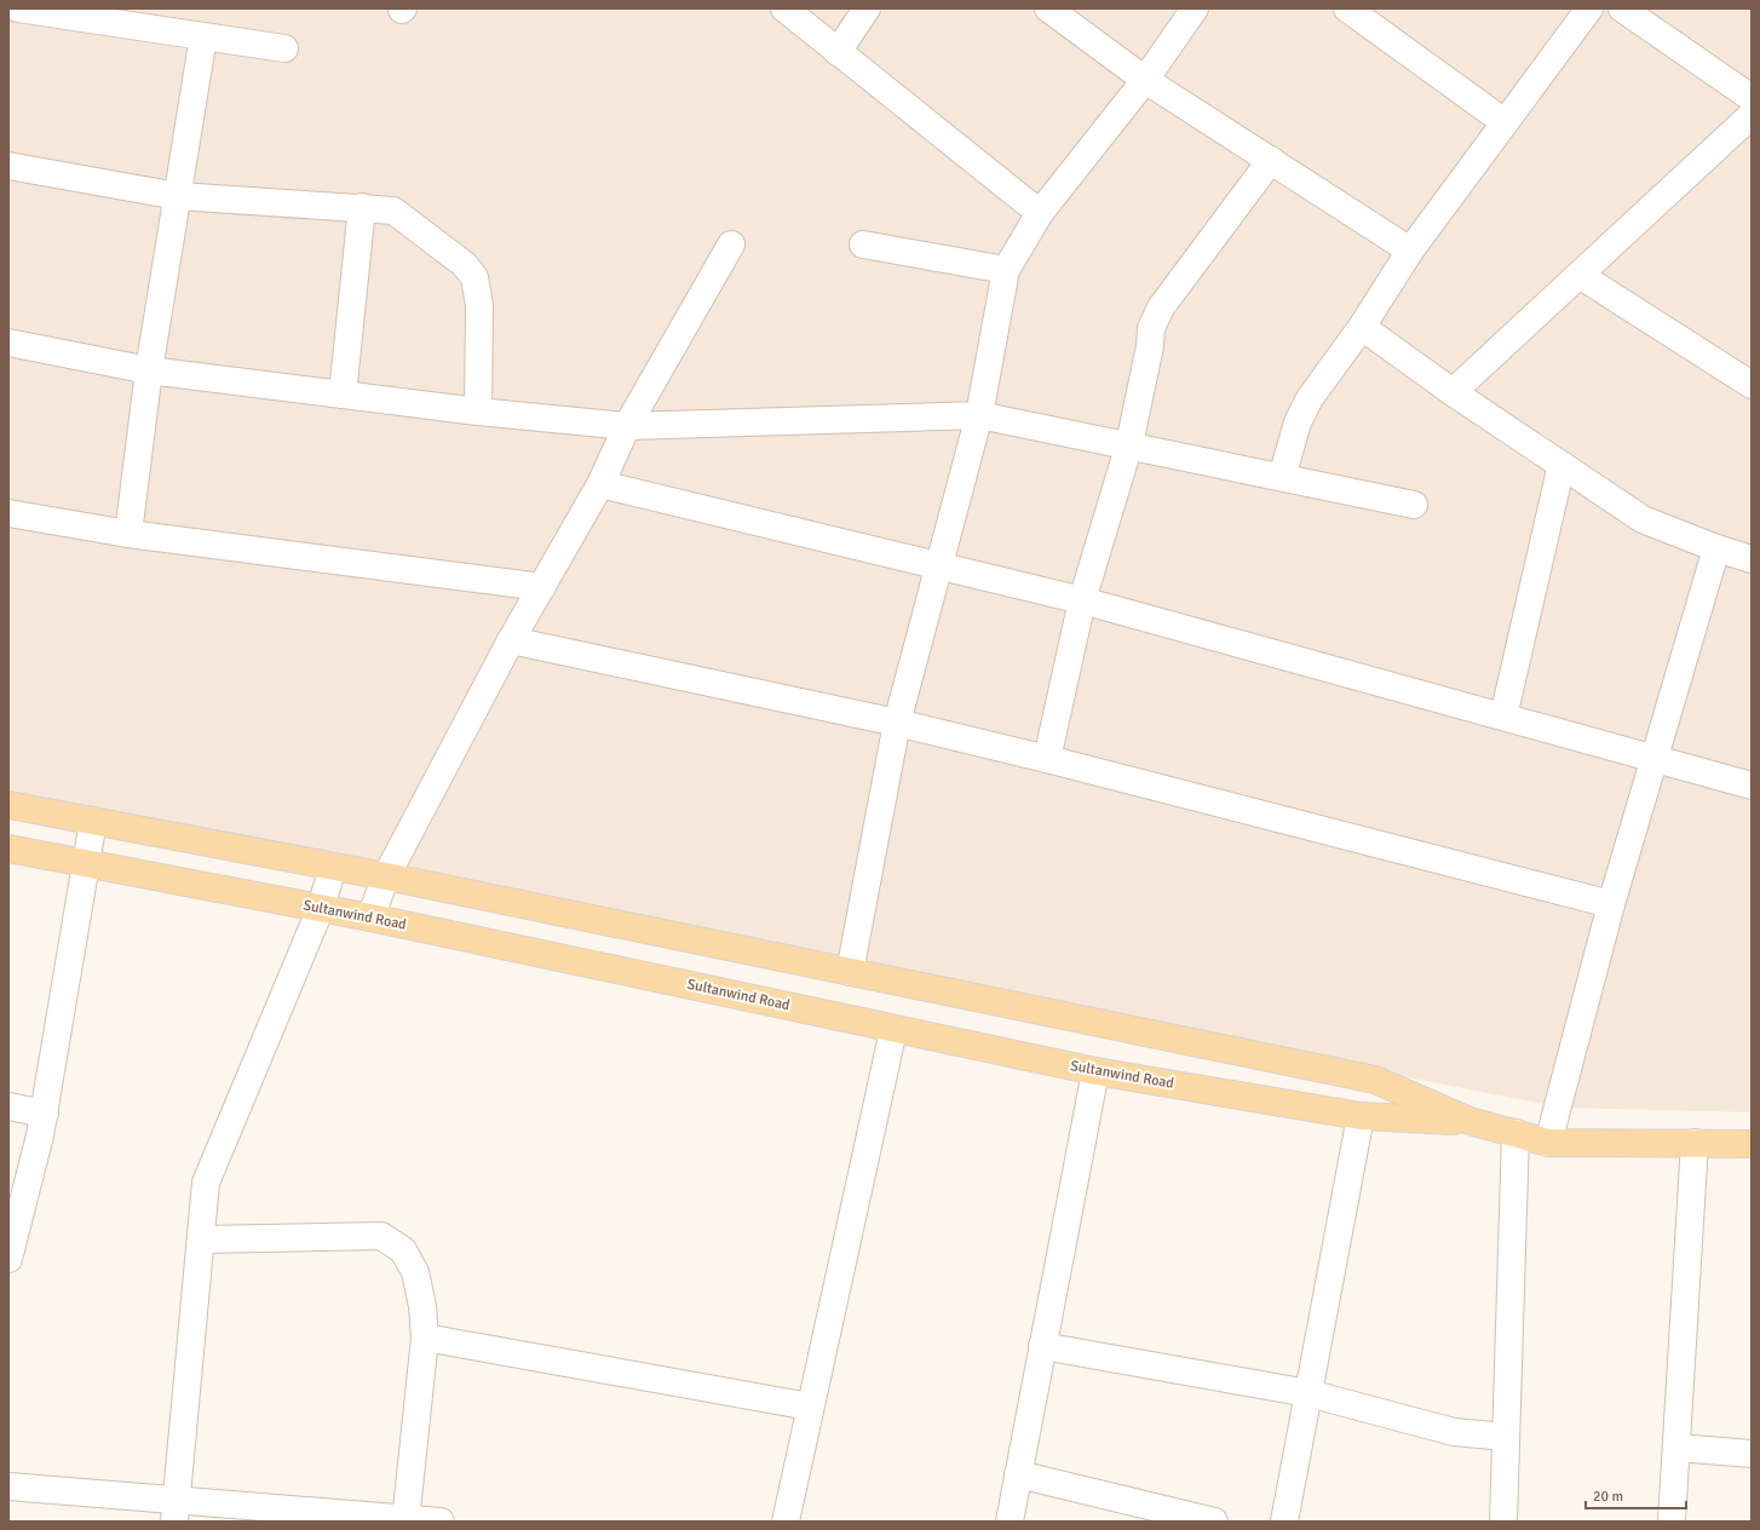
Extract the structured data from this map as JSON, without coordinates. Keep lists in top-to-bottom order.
{
  "streets": {
    "main road": ["Sultanwind Road"]
  },
  "scale_bar": "20 m"
}
